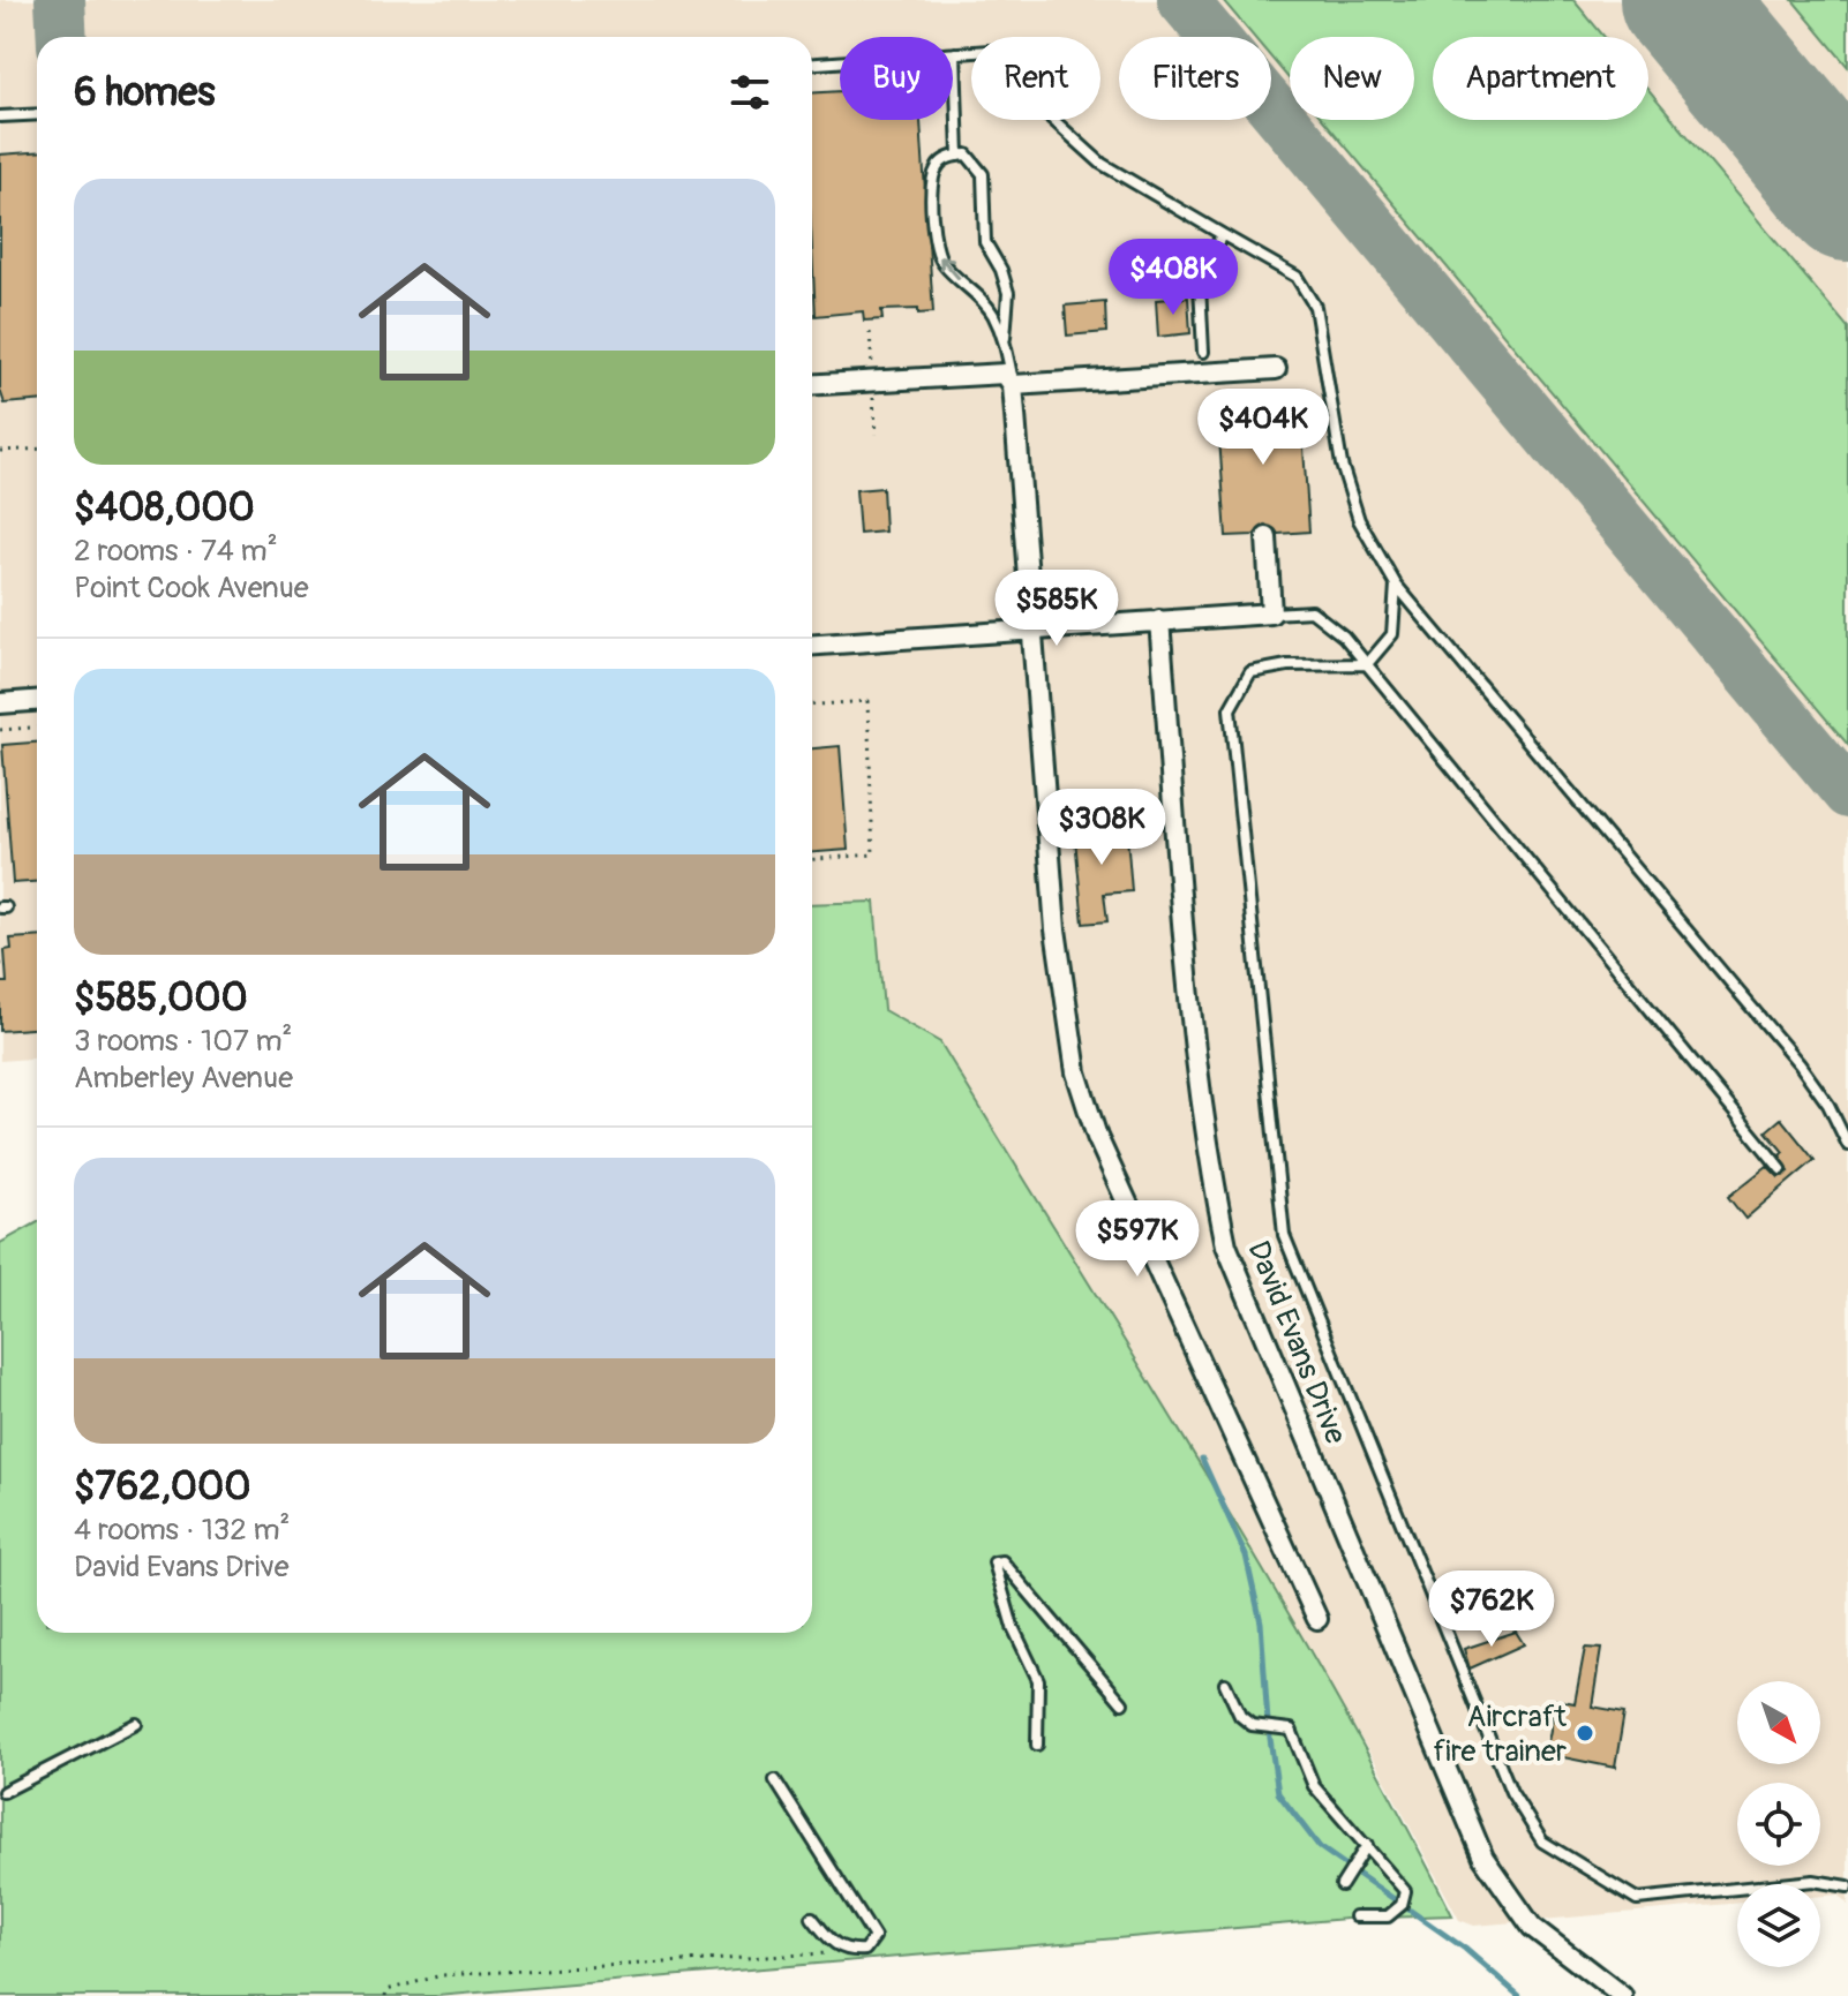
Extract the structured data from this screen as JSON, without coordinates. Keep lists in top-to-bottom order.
{
  "streets": {
    "street": ["David Evans Drive"]
  },
  "places": ["Aircraft fire trainer"],
  "north": "bottom right",
  "page": {
    "chip": [
      "Buy",
      "Rent",
      "Filters",
      "New",
      "Apartment"
    ],
    "heading": "6 homes",
    "list": [
      {
        "name": "$408,000",
        "note": "2 rooms · 74 m² · Point Cook Avenue"
      },
      {
        "name": "$585,000",
        "note": "3 rooms · 107 m² · Amberley Avenue"
      },
      {
        "name": "$762,000",
        "note": "4 rooms · 132 m² · David Evans Drive"
      }
    ],
    "price": [
      "$408K",
      "$404K",
      "$585K",
      "$308K",
      "$597K",
      "$762K"
    ]
  }
}
